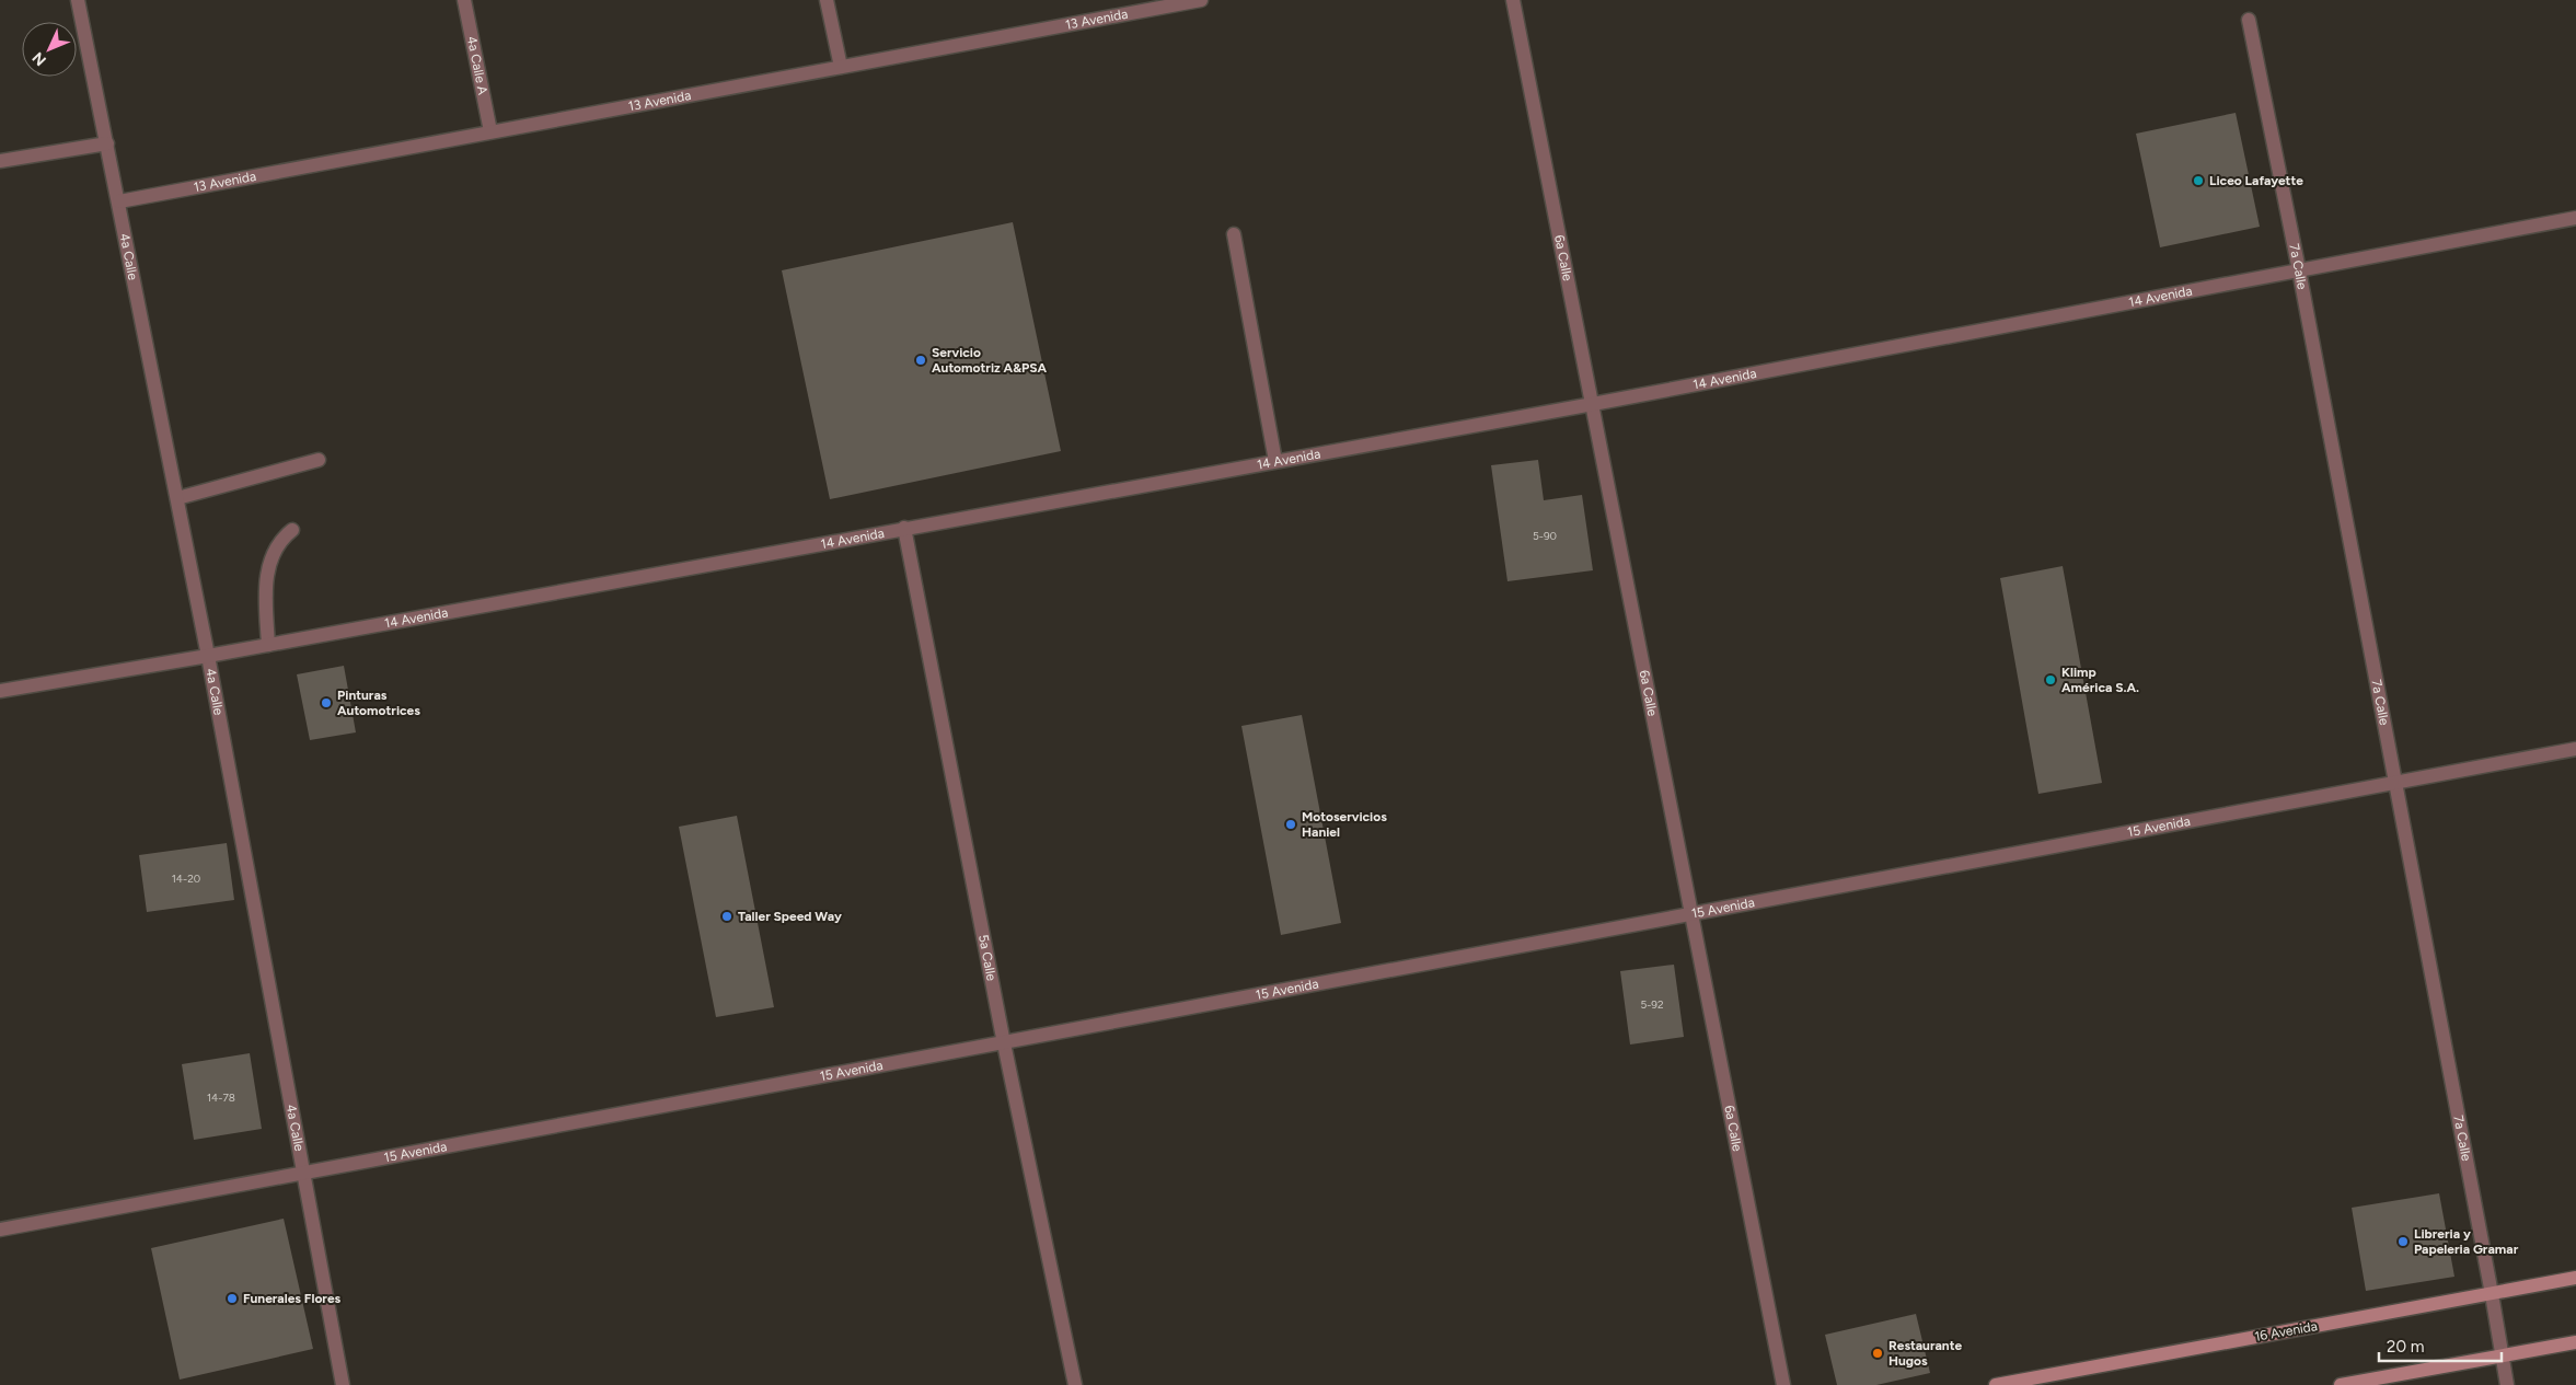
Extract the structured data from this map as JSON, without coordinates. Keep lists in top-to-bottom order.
{
  "streets": {
    "main road": ["16 Avenida"],
    "street": [
      "13 Avenida",
      "4a Calle A",
      "4a Calle",
      "6a Calle",
      "7a Calle",
      "14 Avenida",
      "15 Avenida",
      "5a Calle"
    ]
  },
  "crossings": [
    ["13 Avenida", "4a Calle A"],
    ["13 Avenida", "4a Calle"],
    ["4a Calle", "14 Avenida"],
    ["4a Calle", "15 Avenida"],
    ["6a Calle", "14 Avenida"],
    ["6a Calle", "15 Avenida"],
    ["7a Calle", "14 Avenida"],
    ["7a Calle", "15 Avenida"],
    ["7a Calle", "16 Avenida"],
    ["14 Avenida", "5a Calle"],
    ["15 Avenida", "5a Calle"]
  ],
  "places": [
    "Liceo Lafayette",
    "Servicio Automotriz A&PSA",
    "Klimp América S.A.",
    "Pinturas Automotrices",
    "Motoservicios Haniel",
    "Taller Speed Way",
    "Libreria y Papeleria Gramar",
    "Funerales Flores",
    "Restaurante Hugos"
  ],
  "house_numbers": [
    "5-90",
    "14-20",
    "5-92",
    "14-78"
  ],
  "scale_bar": "20 m",
  "north": "bottom left"
}
